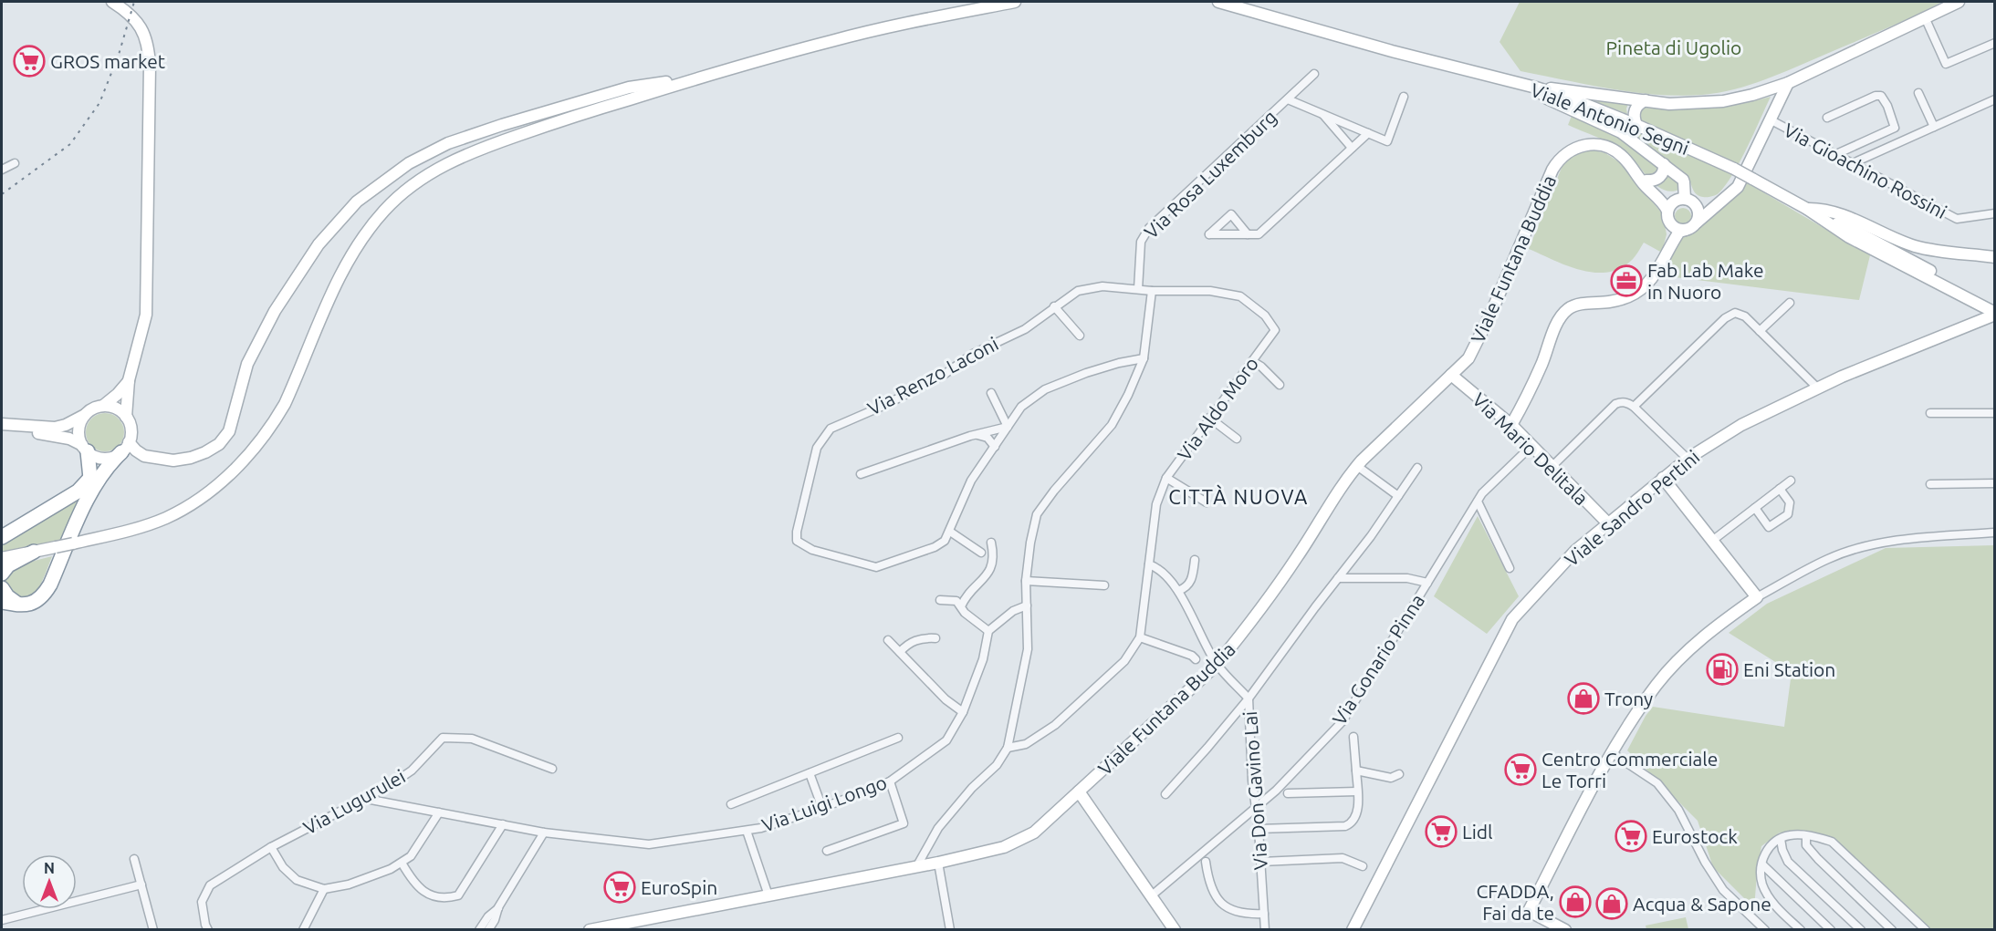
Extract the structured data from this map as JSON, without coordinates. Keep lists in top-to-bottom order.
{
  "streets": {
    "main road": [
      "Viale Antonio Segni",
      "Viale Funtana Buddia",
      "Via Mario Delitala",
      "Viale Sandro Pertini"
    ],
    "street": [
      "Via Gioachino Rossini",
      "Via Rosa Luxemburg",
      "Via Renzo Laconi",
      "Via Aldo Moro",
      "Via Gonario Pinna",
      "Via Don Gavino Lai",
      "Via Lugurulei",
      "Via Luigi Longo"
    ]
  },
  "crossings": [
    ["Viale Antonio Segni", "Viale Sandro Pertini"],
    ["Viale Funtana Buddia", "Via Mario Delitala"],
    ["Viale Funtana Buddia", "Via Don Gavino Lai"],
    ["Via Aldo Moro", "Via Don Gavino Lai"],
    ["Via Mario Delitala", "Viale Sandro Pertini"],
    ["Via Mario Delitala", "Via Gonario Pinna"],
    ["Via Gonario Pinna", "Via Don Gavino Lai"],
    ["Via Lugurulei", "Via Luigi Longo"]
  ],
  "districts": ["CITTÀ NUOVA"],
  "parks": ["Pineta di Ugolio"],
  "places": {
    "supermarket": [
      "GROS market",
      "Centro Commerciale Le Torri",
      "Lidl",
      "Eurostock",
      "EuroSpin"
    ],
    "office": ["Fab Lab Make in Nuoro"],
    "fuel station": ["Eni Station"],
    "shop": ["Trony", "CFADDA, Fai da te", "Acqua & Sapone"]
  },
  "north": "top"
}
